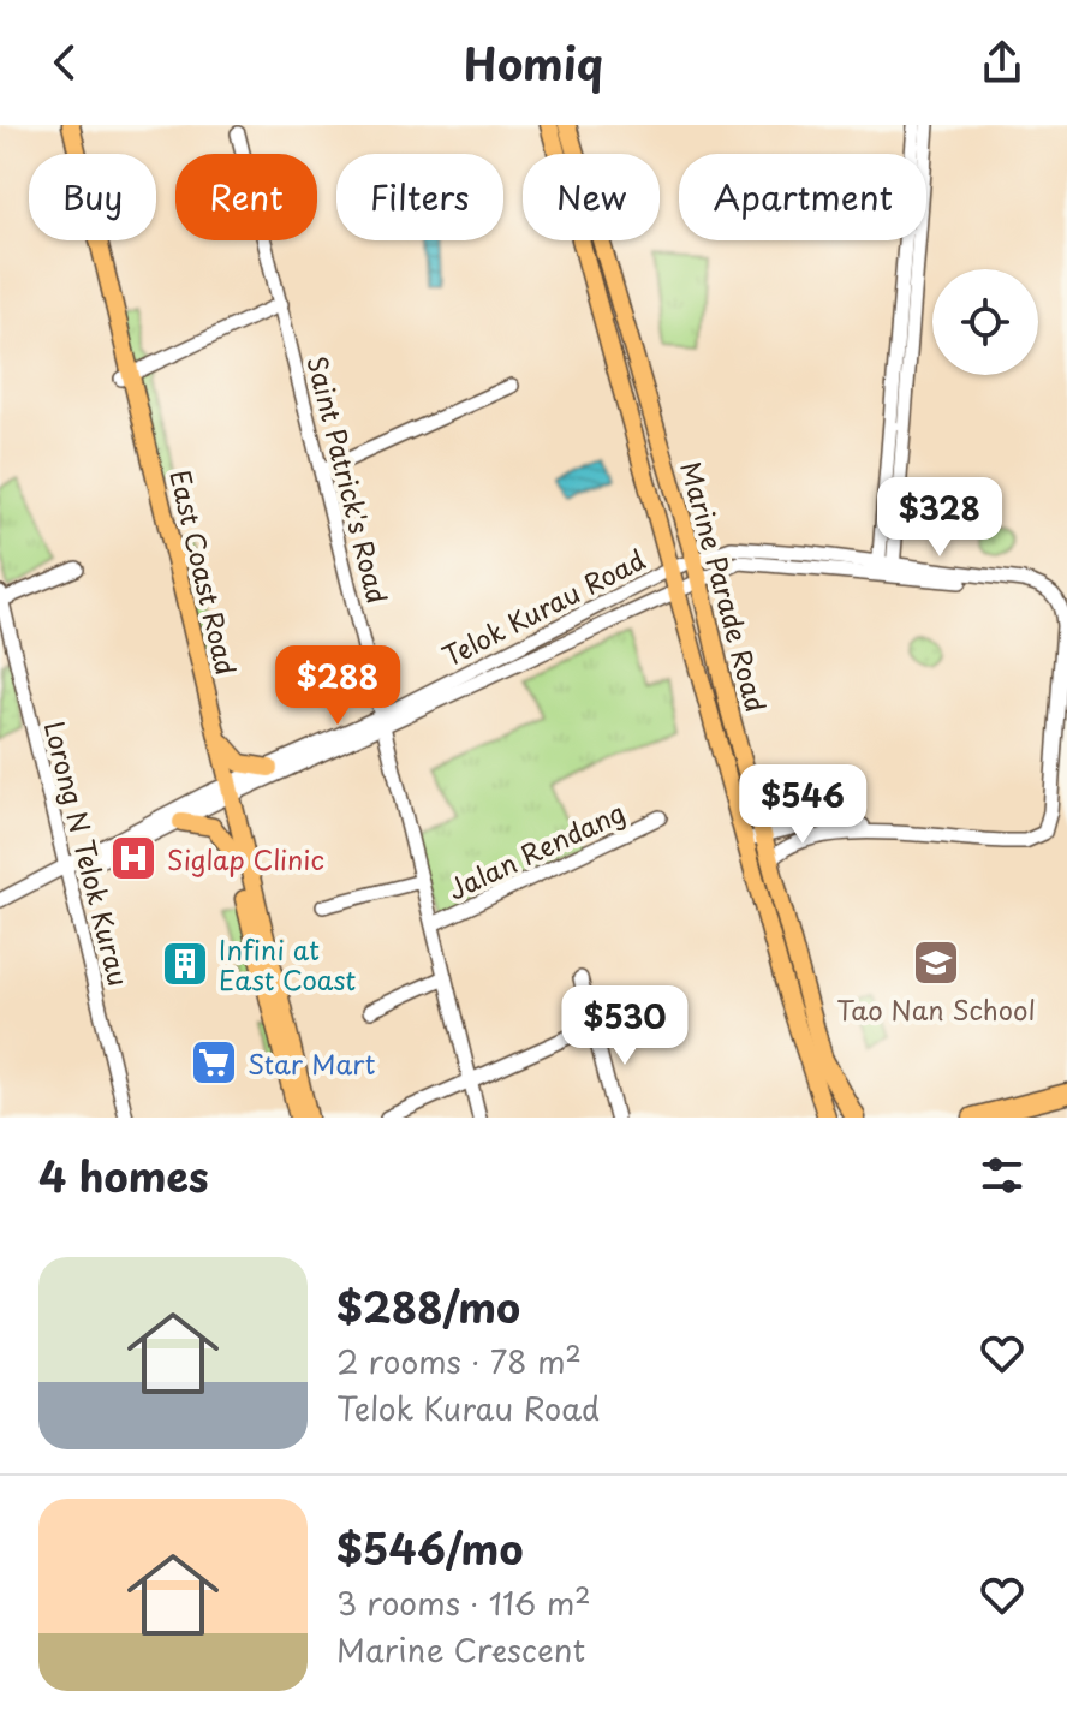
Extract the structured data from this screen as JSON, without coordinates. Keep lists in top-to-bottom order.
{
  "streets": {
    "main road": ["East Coast Road", "Marine Parade Road"],
    "street": [
      "Saint Patrick's Road",
      "Telok Kurau Road",
      "Jalan Rendang",
      "Lorong N Telok Kurau"
    ]
  },
  "crossings": [
    ["Saint Patrick's Road", "Telok Kurau Road"],
    ["Saint Patrick's Road", "Jalan Rendang"],
    ["East Coast Road", "Telok Kurau Road"],
    ["Marine Parade Road", "Telok Kurau Road"],
    ["Telok Kurau Road", "Lorong N Telok Kurau"]
  ],
  "places": {
    "hospital": ["Siglap Clinic"],
    "school or university": ["Tao Nan School"],
    "building": ["Infini at East Coast"],
    "supermarket": ["Star Mart"]
  },
  "page": {
    "header": "Homiq",
    "chip": [
      "Buy",
      "Rent",
      "Filters",
      "New",
      "Apartment"
    ],
    "price": [
      "$328",
      "$288",
      "$546",
      "$530"
    ],
    "heading": "4 homes",
    "list": [
      {
        "name": "$288/mo",
        "note": "2 rooms · 78 m² · Telok Kurau Road"
      },
      {
        "name": "$546/mo",
        "note": "3 rooms · 116 m² · Marine Crescent"
      }
    ]
  }
}
